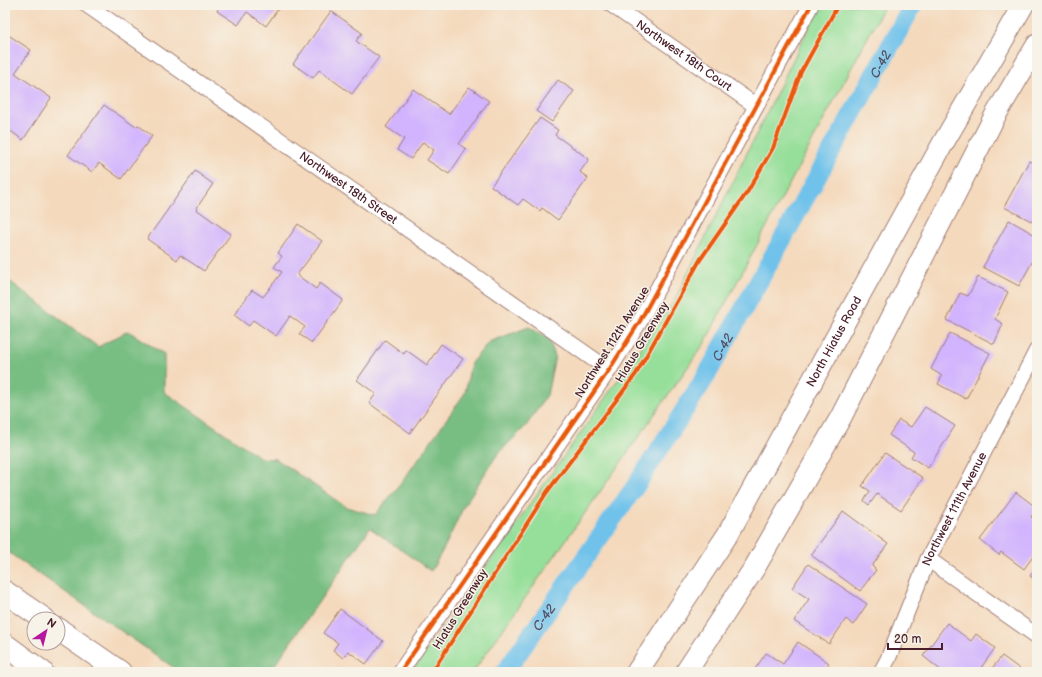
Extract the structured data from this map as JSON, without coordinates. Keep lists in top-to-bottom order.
{
  "streets": {
    "main road": ["North Hiatus Road"],
    "street": [
      "Northwest 18th Court",
      "Northwest 18th Street",
      "Northwest 112th Avenue",
      "Northwest 111th Avenue"
    ],
    "cycle path": ["Hiatus Greenway"]
  },
  "crossings": [
    ["Northwest 18th Court", "Northwest 112th Avenue"],
    ["Northwest 18th Street", "Northwest 112th Avenue"]
  ],
  "water": ["C-42"],
  "scale_bar": "20 m",
  "north": "top right"
}
